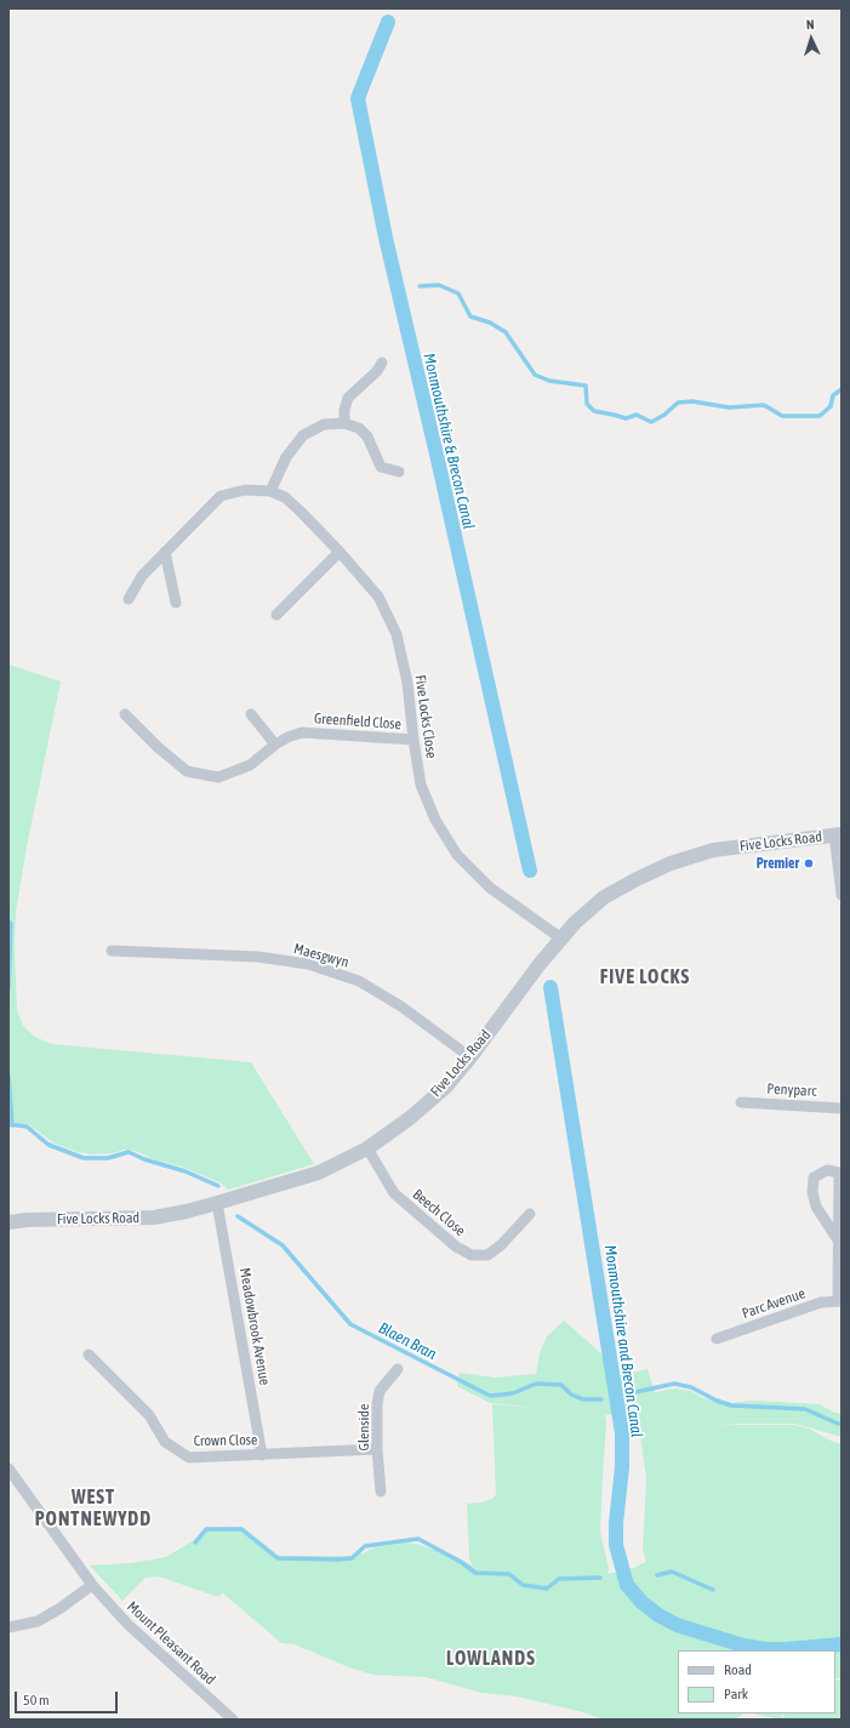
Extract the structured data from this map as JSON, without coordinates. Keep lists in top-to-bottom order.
{
  "streets": {
    "street": [
      "Five Locks Close",
      "Greenfield Close",
      "Five Locks Road",
      "Maesgwyn",
      "Penyparc",
      "Beech Close",
      "Parc Avenue",
      "Meadowbrook Avenue",
      "Glenside",
      "Crown Close",
      "Mount Pleasant Road"
    ]
  },
  "crossings": [
    ["Five Locks Close", "Greenfield Close"],
    ["Five Locks Close", "Five Locks Road"],
    ["Five Locks Road", "Maesgwyn"],
    ["Five Locks Road", "Beech Close"],
    ["Five Locks Road", "Meadowbrook Avenue"],
    ["Meadowbrook Avenue", "Crown Close"],
    ["Glenside", "Crown Close"]
  ],
  "districts": ["FIVE LOCKS", "WEST PONTNEWYDD", "LOWLANDS"],
  "water": ["Monmouthshire & Brecon Canal", "Blaen Bran", "Monmouthshire and Brecon Canal"],
  "places": ["Premier"],
  "legend": ["Road", "Park"],
  "scale_bar": "50 m",
  "north": "top"
}
